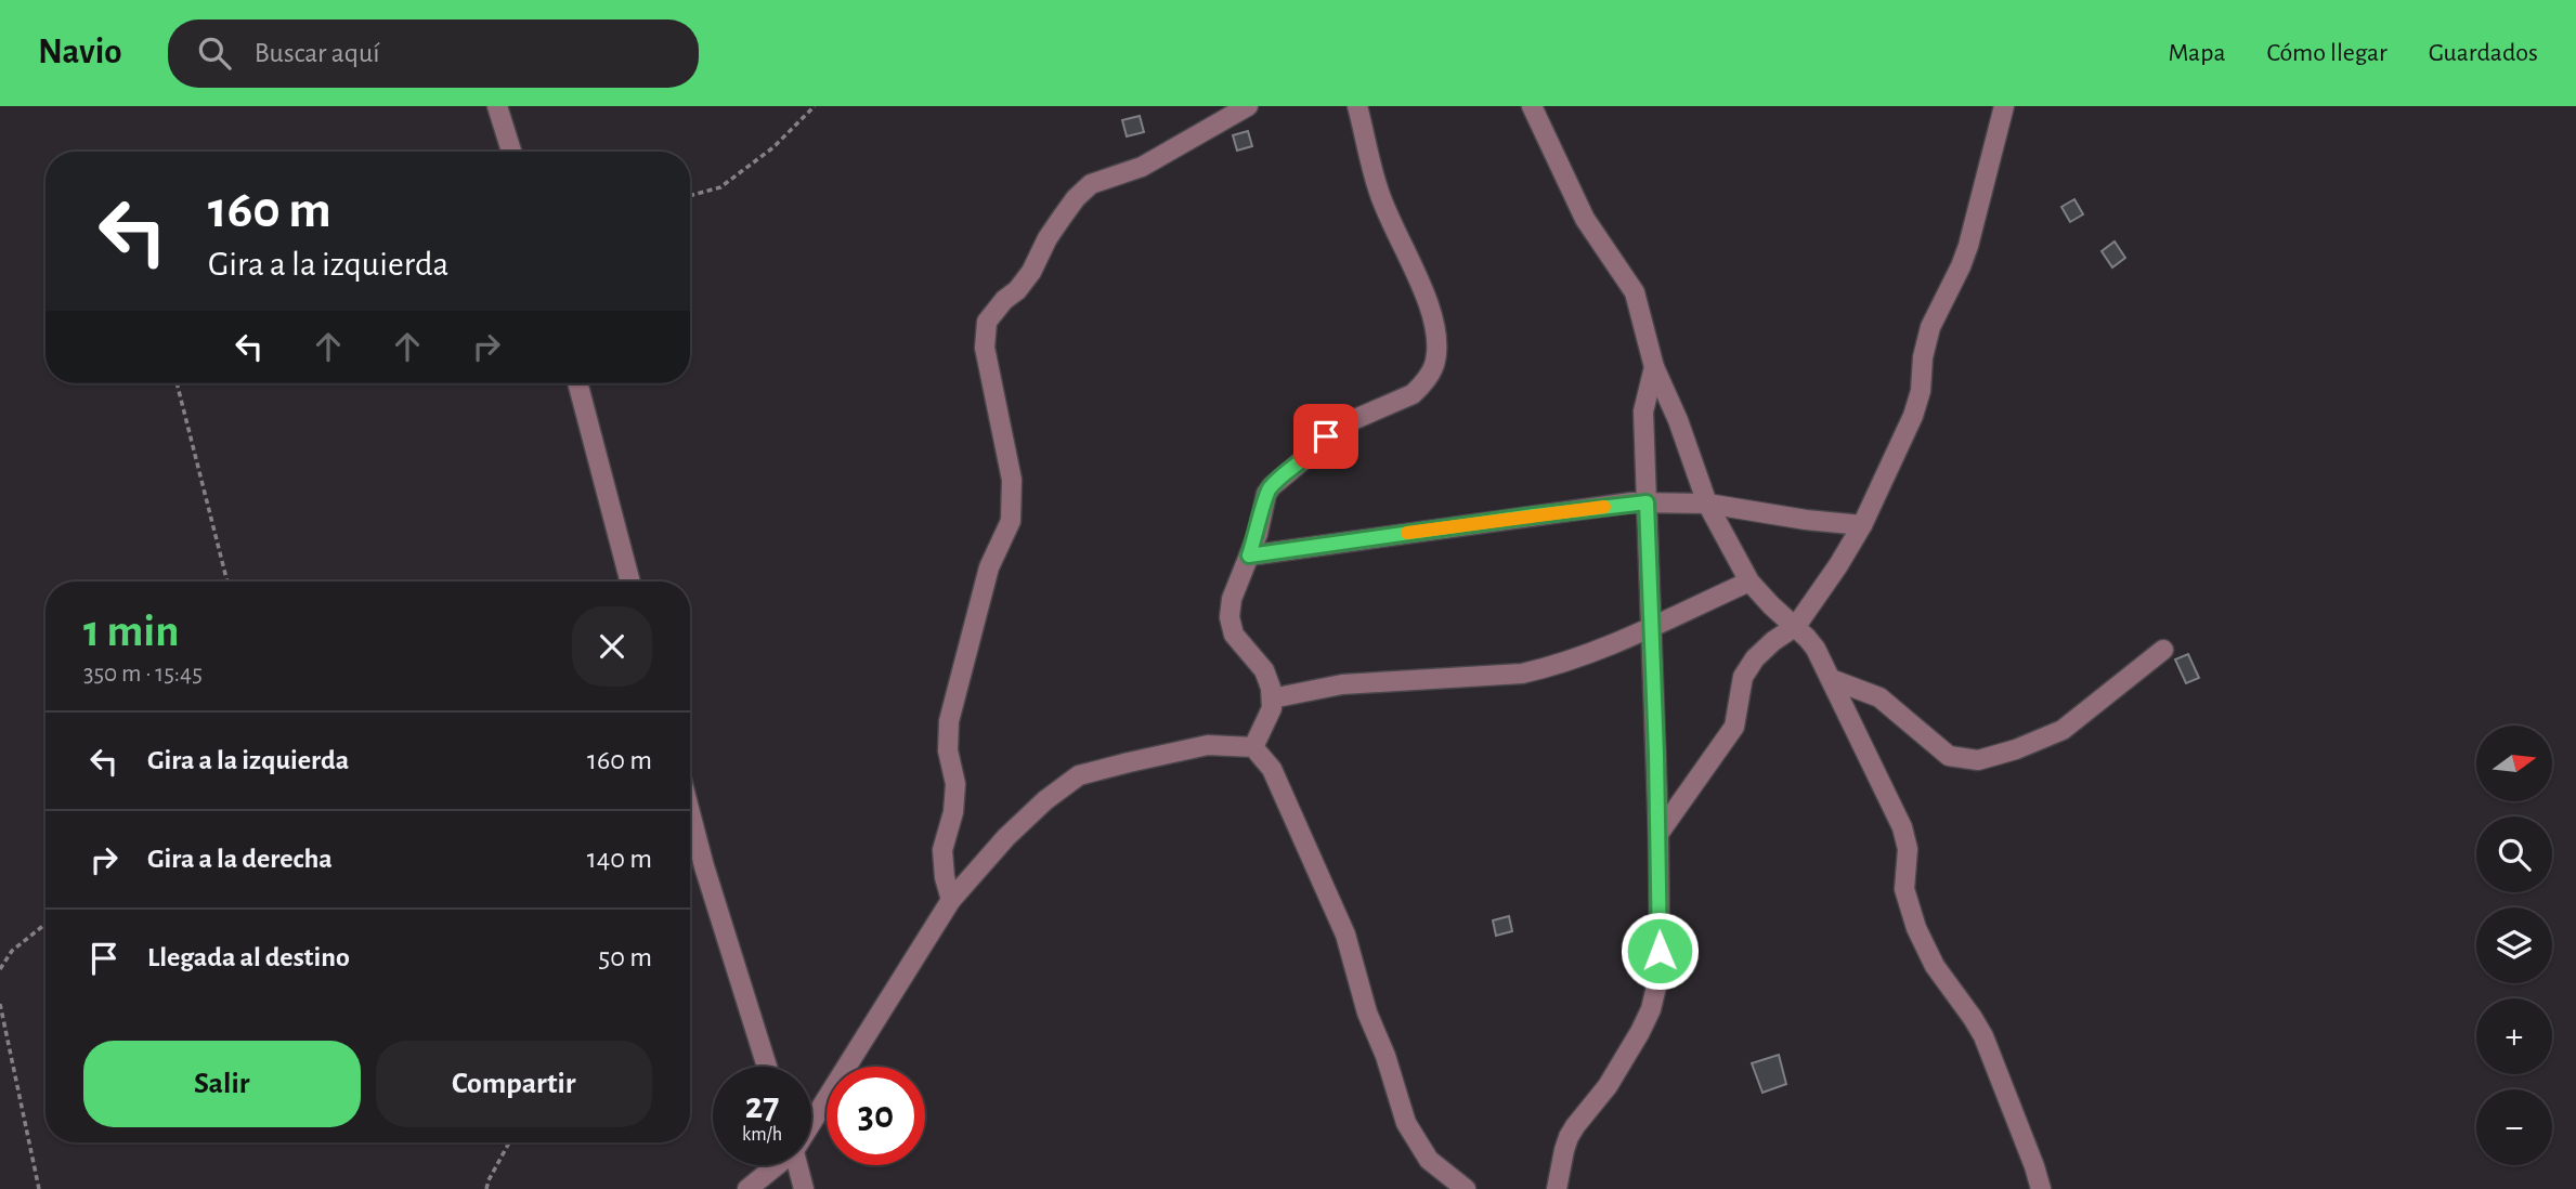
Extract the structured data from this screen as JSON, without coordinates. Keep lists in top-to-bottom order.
{
  "north": "right",
  "page": {
    "header": "Navio",
    "search": "Buscar aquí",
    "nav": ["Mapa", "Cómo llegar", "Guardados"],
    "turn": ["160 m", "Gira a la izquierda"],
    "heading": ["1 min", "350 m · 15:45"],
    "list": [
      {
        "name": "Gira a la izquierda",
        "value": "160 m"
      },
      {
        "name": "Gira a la derecha",
        "value": "140 m"
      },
      {
        "name": "Llegada al destino",
        "value": "50 m"
      }
    ],
    "map_buttons": ["+", "−"],
    "buttons": ["Salir", "Compartir"],
    "speed": "27 km/h",
    "limit": "30"
  }
}
